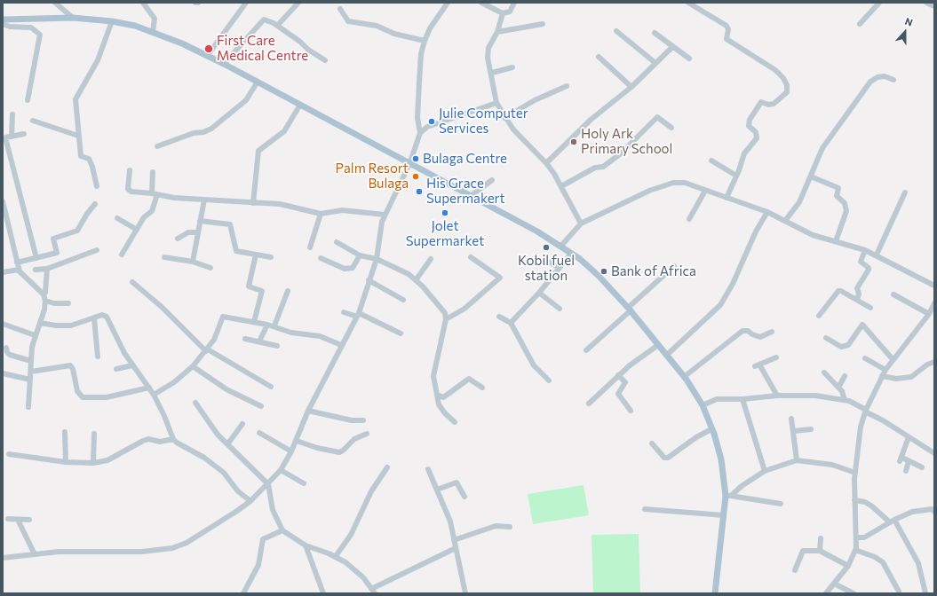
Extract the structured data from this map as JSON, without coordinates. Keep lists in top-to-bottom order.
{
  "places": [
    "First Care Medical Centre",
    "Julie Computer Services",
    "Holy Ark Primary School",
    "Bulaga Centre",
    "Palm Resort Bulaga",
    "His Grace Supermakert",
    "Jolet Supermarket",
    "Kobil fuel station",
    "Bank of Africa"
  ],
  "north": "top"
}
